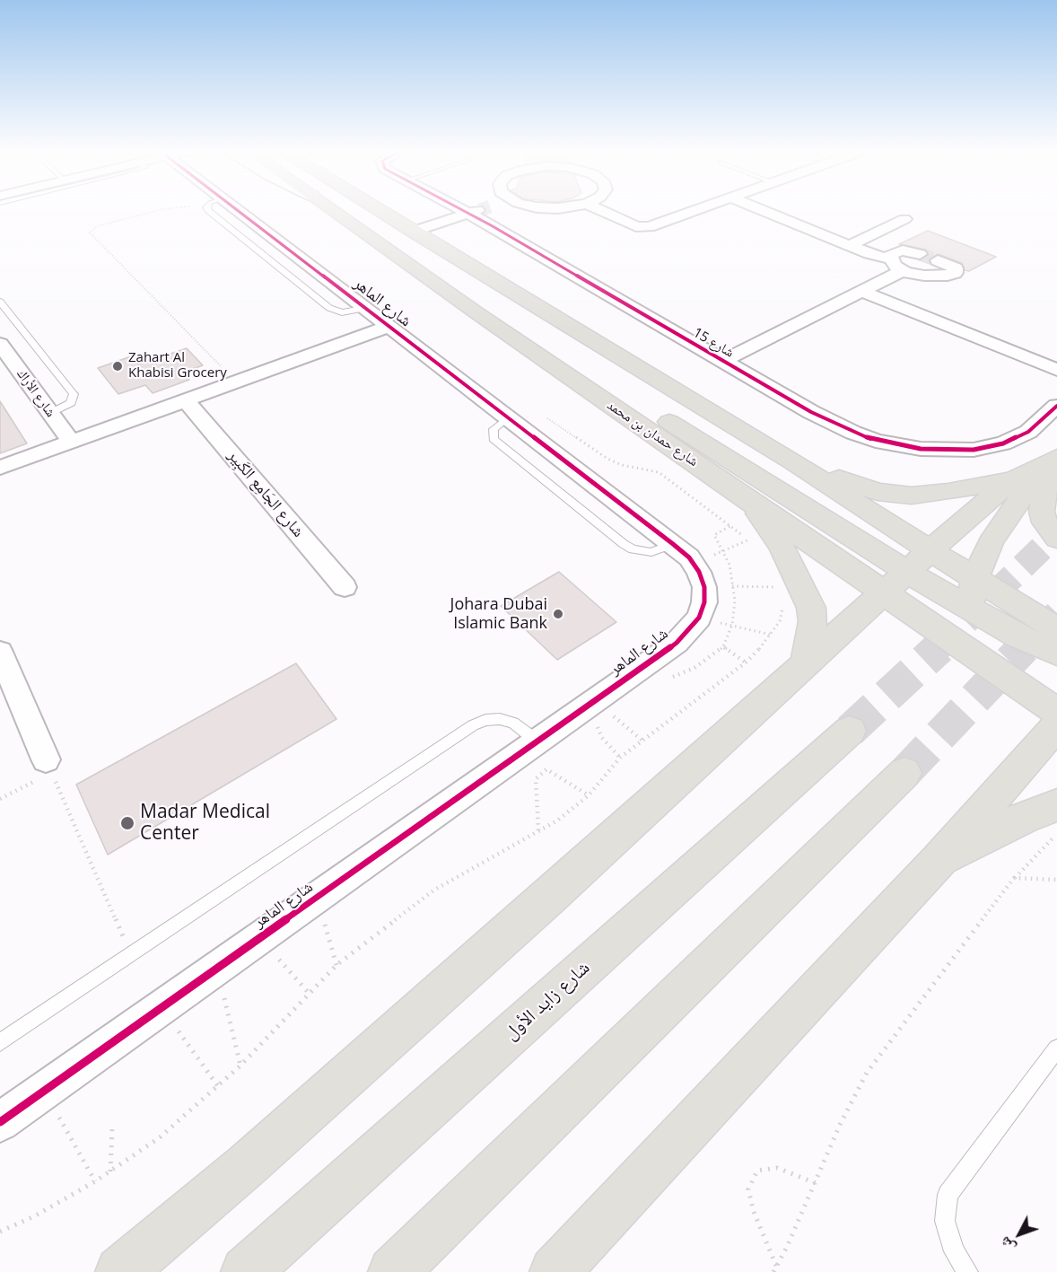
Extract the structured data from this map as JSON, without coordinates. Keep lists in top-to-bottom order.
{
  "streets": {
    "main road": ["شارع حمدان بن محمد", "شارع زايد الأول"],
    "street": [
      "شارع الماهر",
      "شارع 15",
      "شارع الأراك",
      "شارع الجَامِع الكَبِير"
    ]
  },
  "places": ["Zahart Al Khabisi Grocery", "Johara Dubai Islamic Bank", "Madar Medical Center"],
  "north": "bottom left"
}
